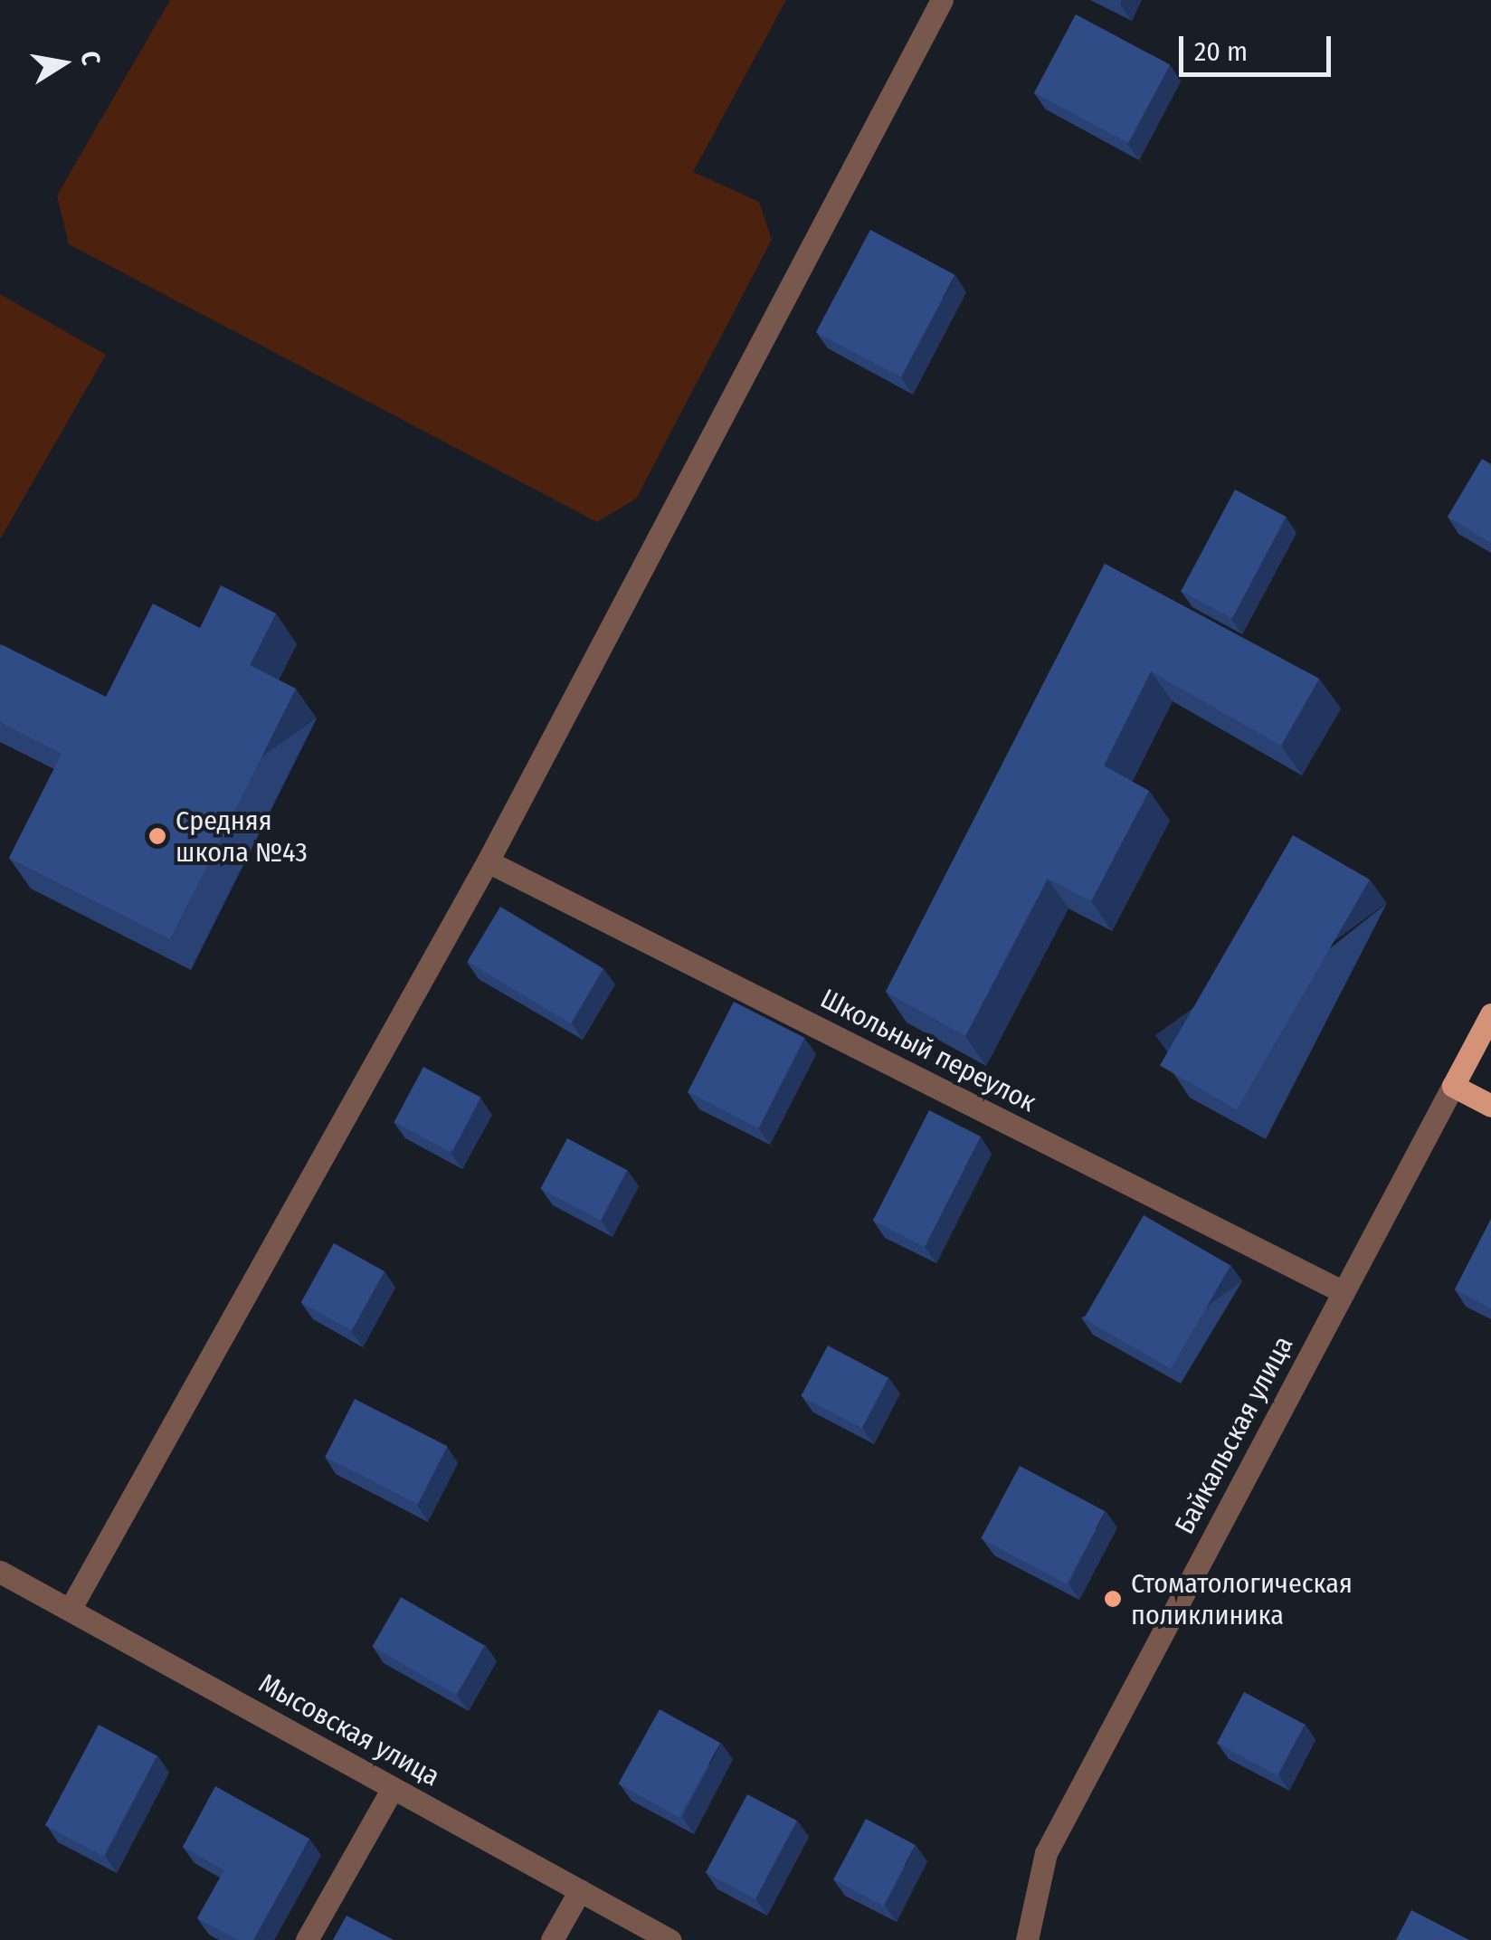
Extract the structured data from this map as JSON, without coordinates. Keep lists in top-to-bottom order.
{
  "streets": {
    "main road": ["Байкальская улица"],
    "street": ["Школьный переулок", "Мысовская улица"]
  },
  "crossings": [
    ["Школьный переулок", "Байкальская улица"]
  ],
  "places": ["Средняя школа №43", "Стоматологическая поликлиника"],
  "scale_bar": "20 m",
  "north": "right"
}
